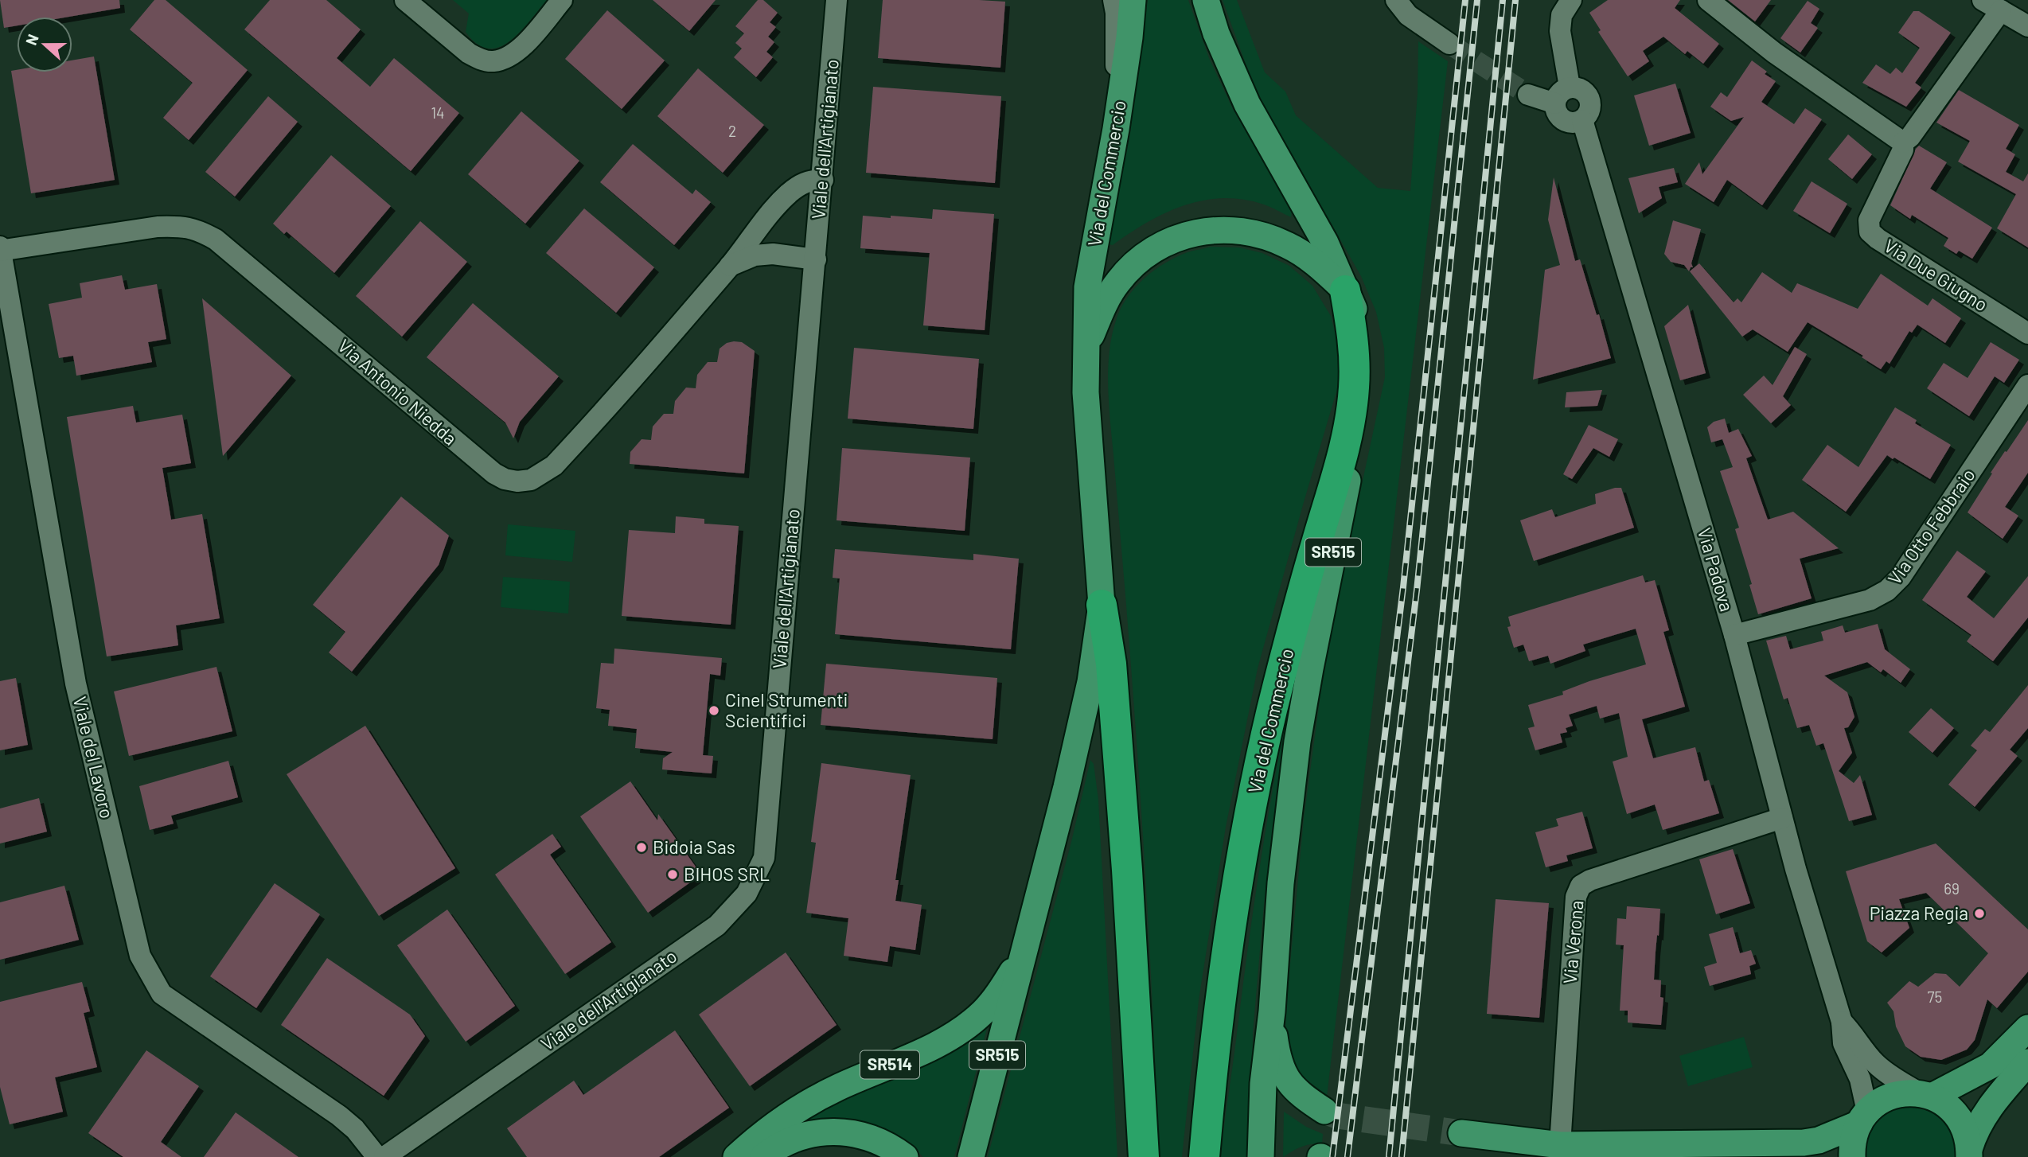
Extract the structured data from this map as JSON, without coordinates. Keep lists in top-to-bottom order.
{
  "streets": {
    "highway": ["Via del Commercio"],
    "main road": ["SR515", "Via Padova", "SR514"],
    "street": [
      "Viale dell'Artigianato",
      "Via Due Giugno",
      "Via Antonio Niedda",
      "Via Otto Febbraio",
      "Viale del Lavoro",
      "Via Verona"
    ]
  },
  "crossings": [
    ["Viale dell'Artigianato", "Via Antonio Niedda"],
    ["Via del Commercio", "SR515"],
    ["Via del Commercio", "SR514"],
    ["Via Antonio Niedda", "Viale del Lavoro"],
    ["Via Otto Febbraio", "Via Padova"],
    ["Via Padova", "Via Verona"]
  ],
  "places": [
    "Cinel Strumenti Scientifici",
    "Bidoia Sas",
    "BIHOS SRL",
    "Piazza Regia"
  ],
  "house_numbers": [
    "14",
    "2",
    "69",
    "75"
  ],
  "north": "left"
}
